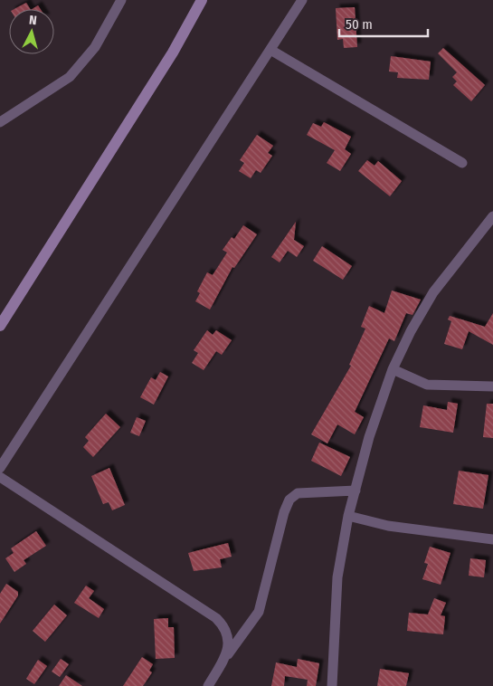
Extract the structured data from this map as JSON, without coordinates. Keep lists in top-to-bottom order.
{
  "scale_bar": "50 m",
  "north": "top"
}
